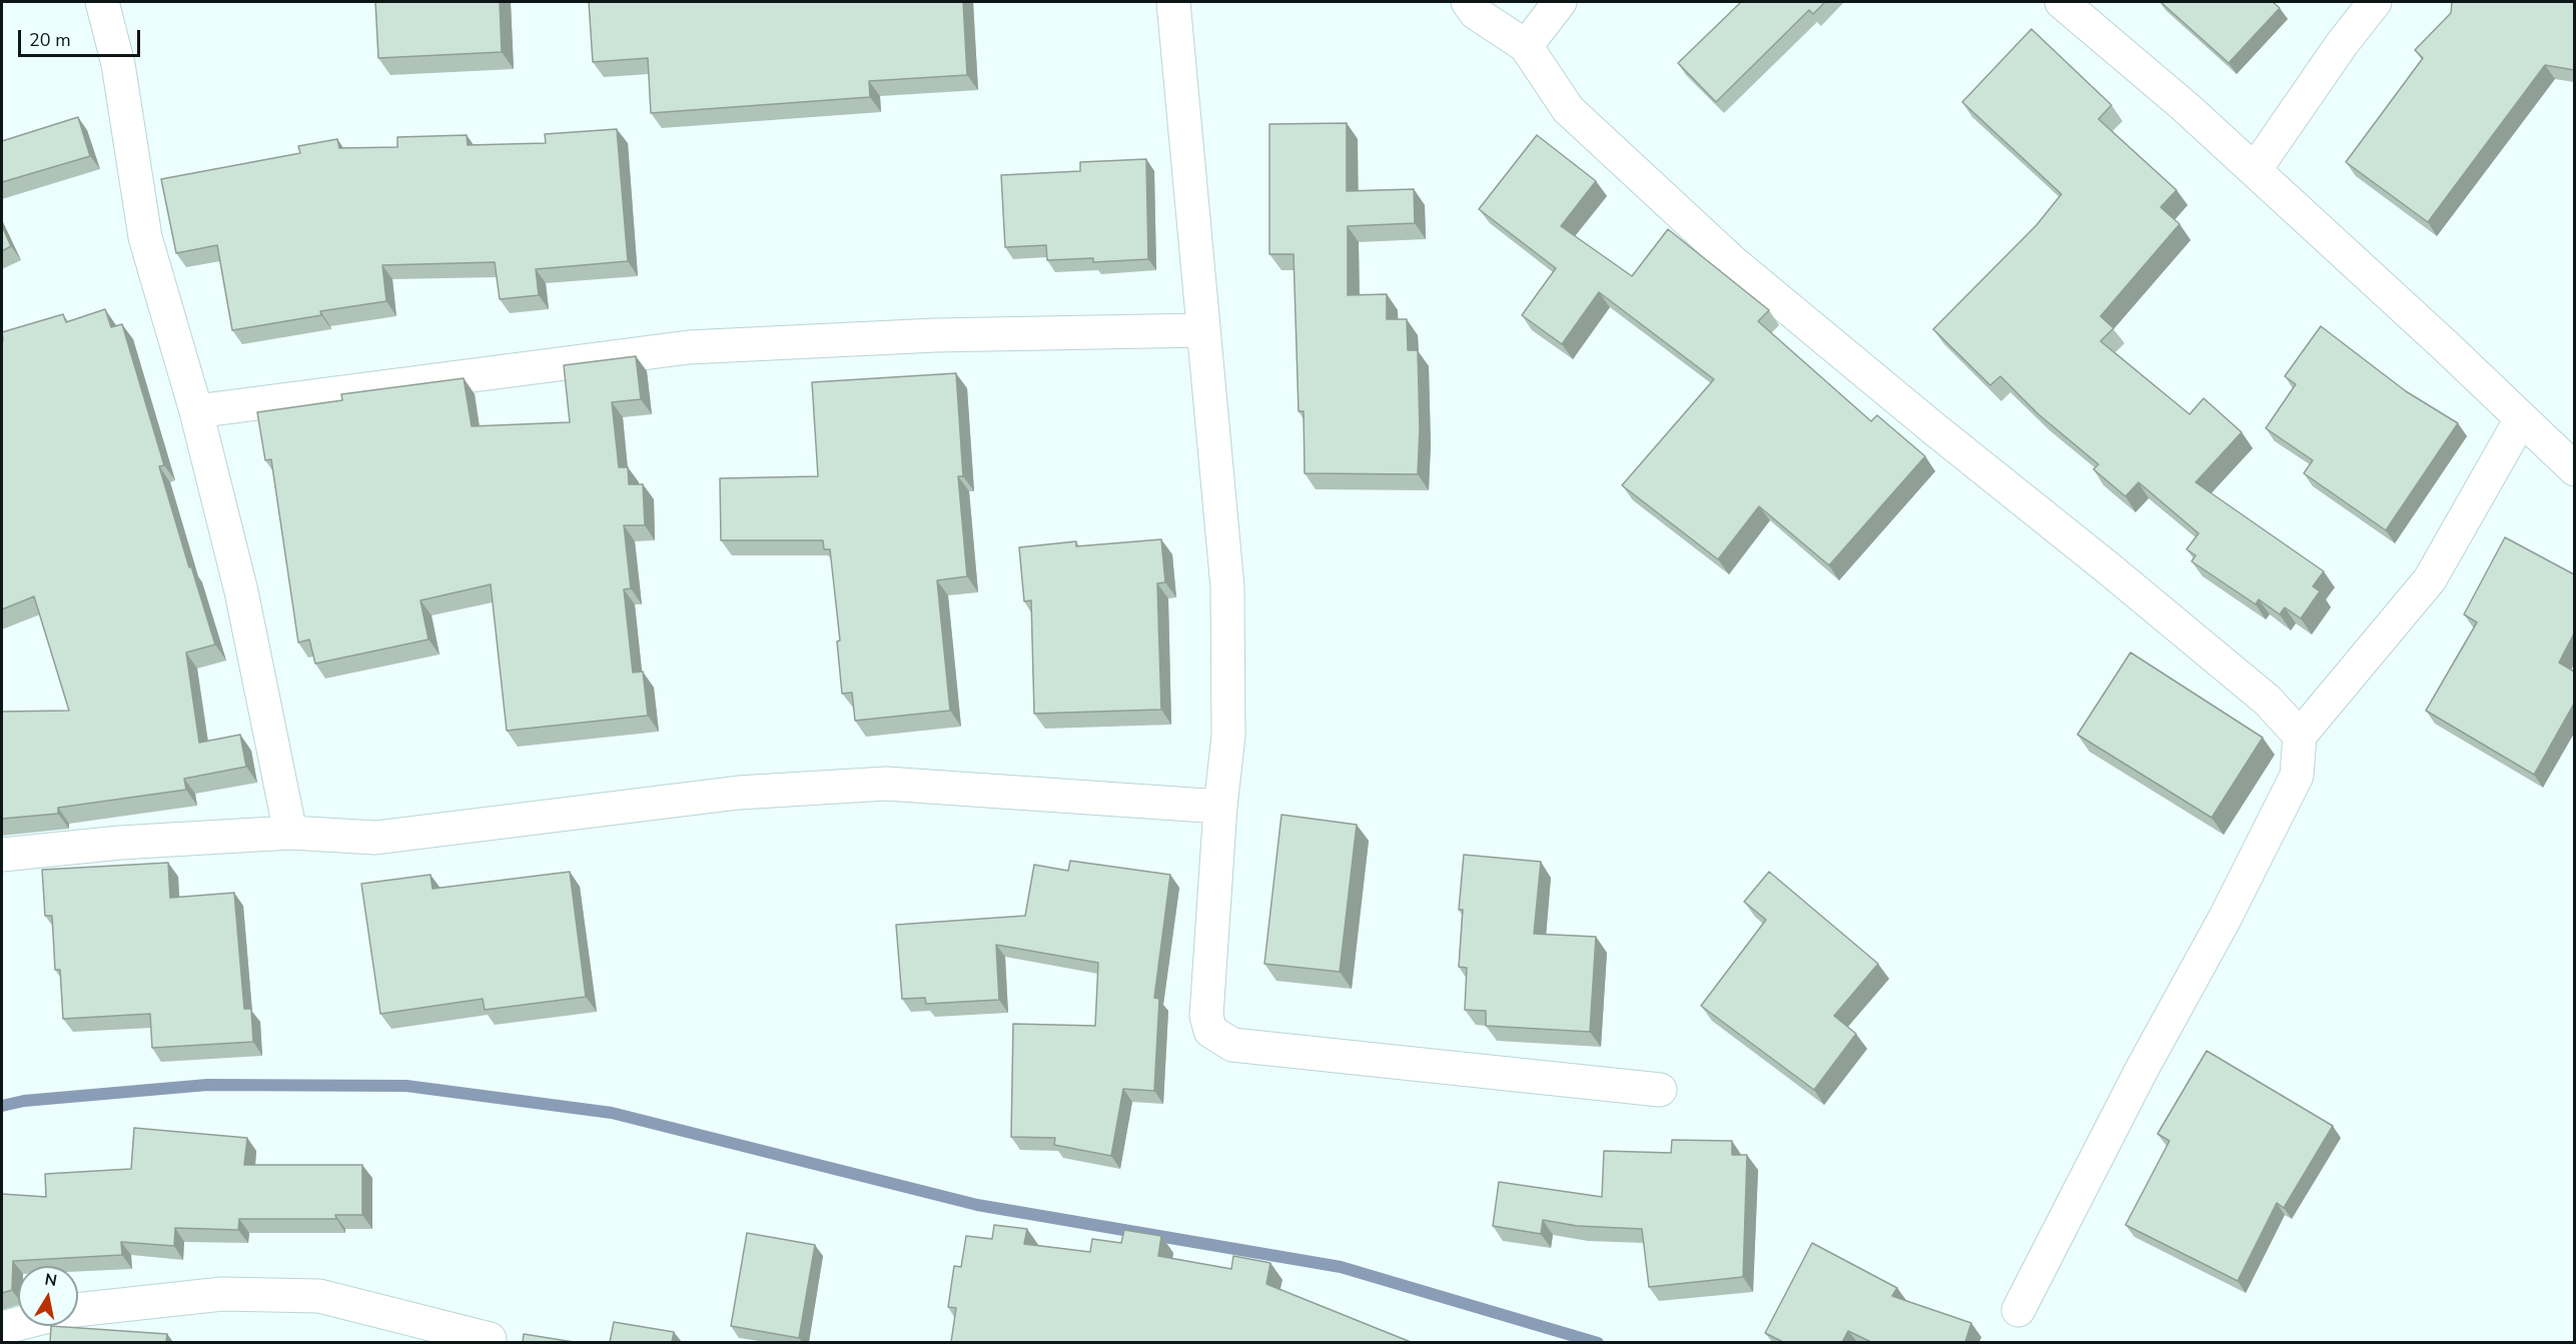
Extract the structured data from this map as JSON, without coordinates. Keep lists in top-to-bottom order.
{
  "scale_bar": "20 m",
  "north": "top"
}
